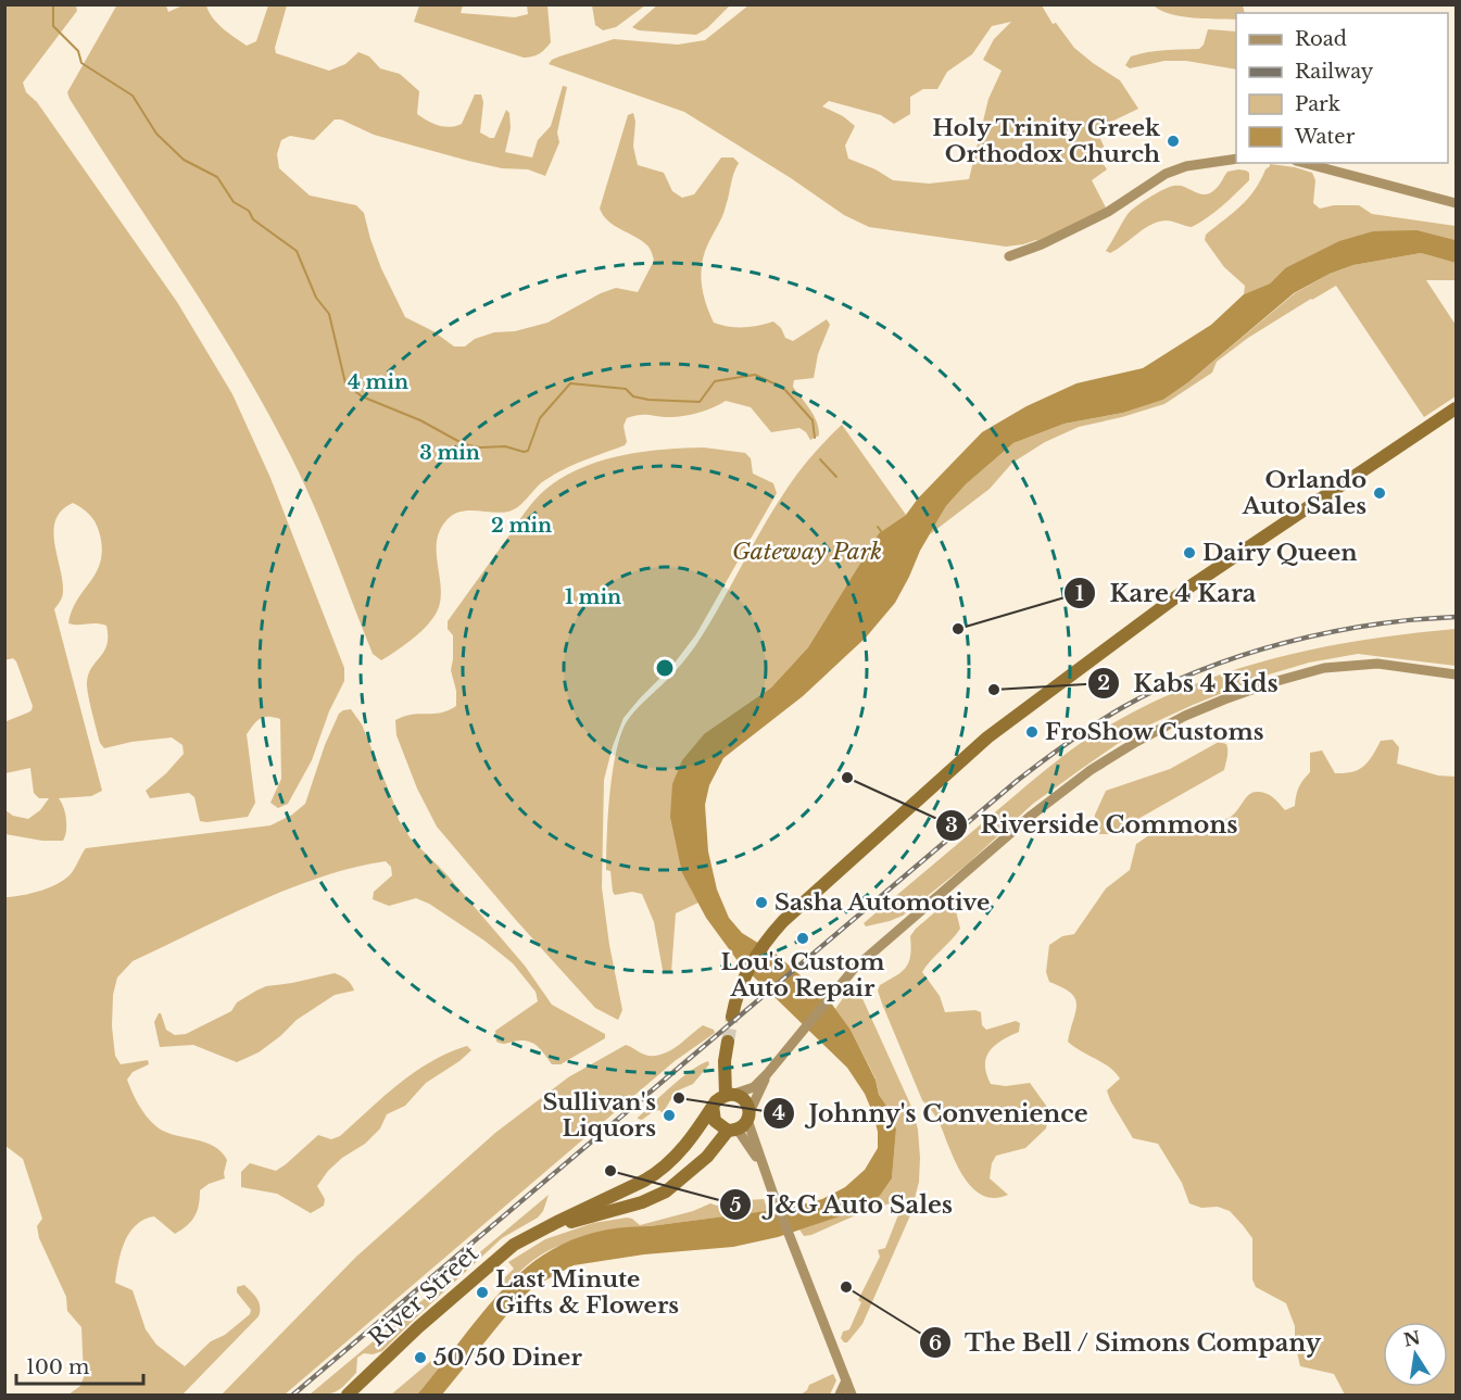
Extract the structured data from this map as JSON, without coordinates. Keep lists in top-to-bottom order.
{
  "streets": {
    "highway": ["River Street"]
  },
  "parks": ["Gateway Park"],
  "places": [
    "Holy Trinity Greek Orthodox Church",
    "Orlando Auto Sales",
    "Dairy Queen",
    "Kare 4 Kara",
    "Kabs 4 Kids",
    "FroShow Customs",
    "Riverside Commons",
    "Sasha Automotive",
    "Lou's Custom Auto Repair",
    "Johnny's Convenience",
    "Sullivan's Liquors",
    "J&G Auto Sales",
    "The Bell / Simons Company",
    "Last Minute Gifts & Flowers",
    "50/50 Diner"
  ],
  "legend": [
    "Road",
    "Railway",
    "Park",
    "Water"
  ],
  "scale_bar": "100 m",
  "north": "top",
  "rings": [
    "4 min",
    "3 min",
    "2 min",
    "1 min"
  ]
}
